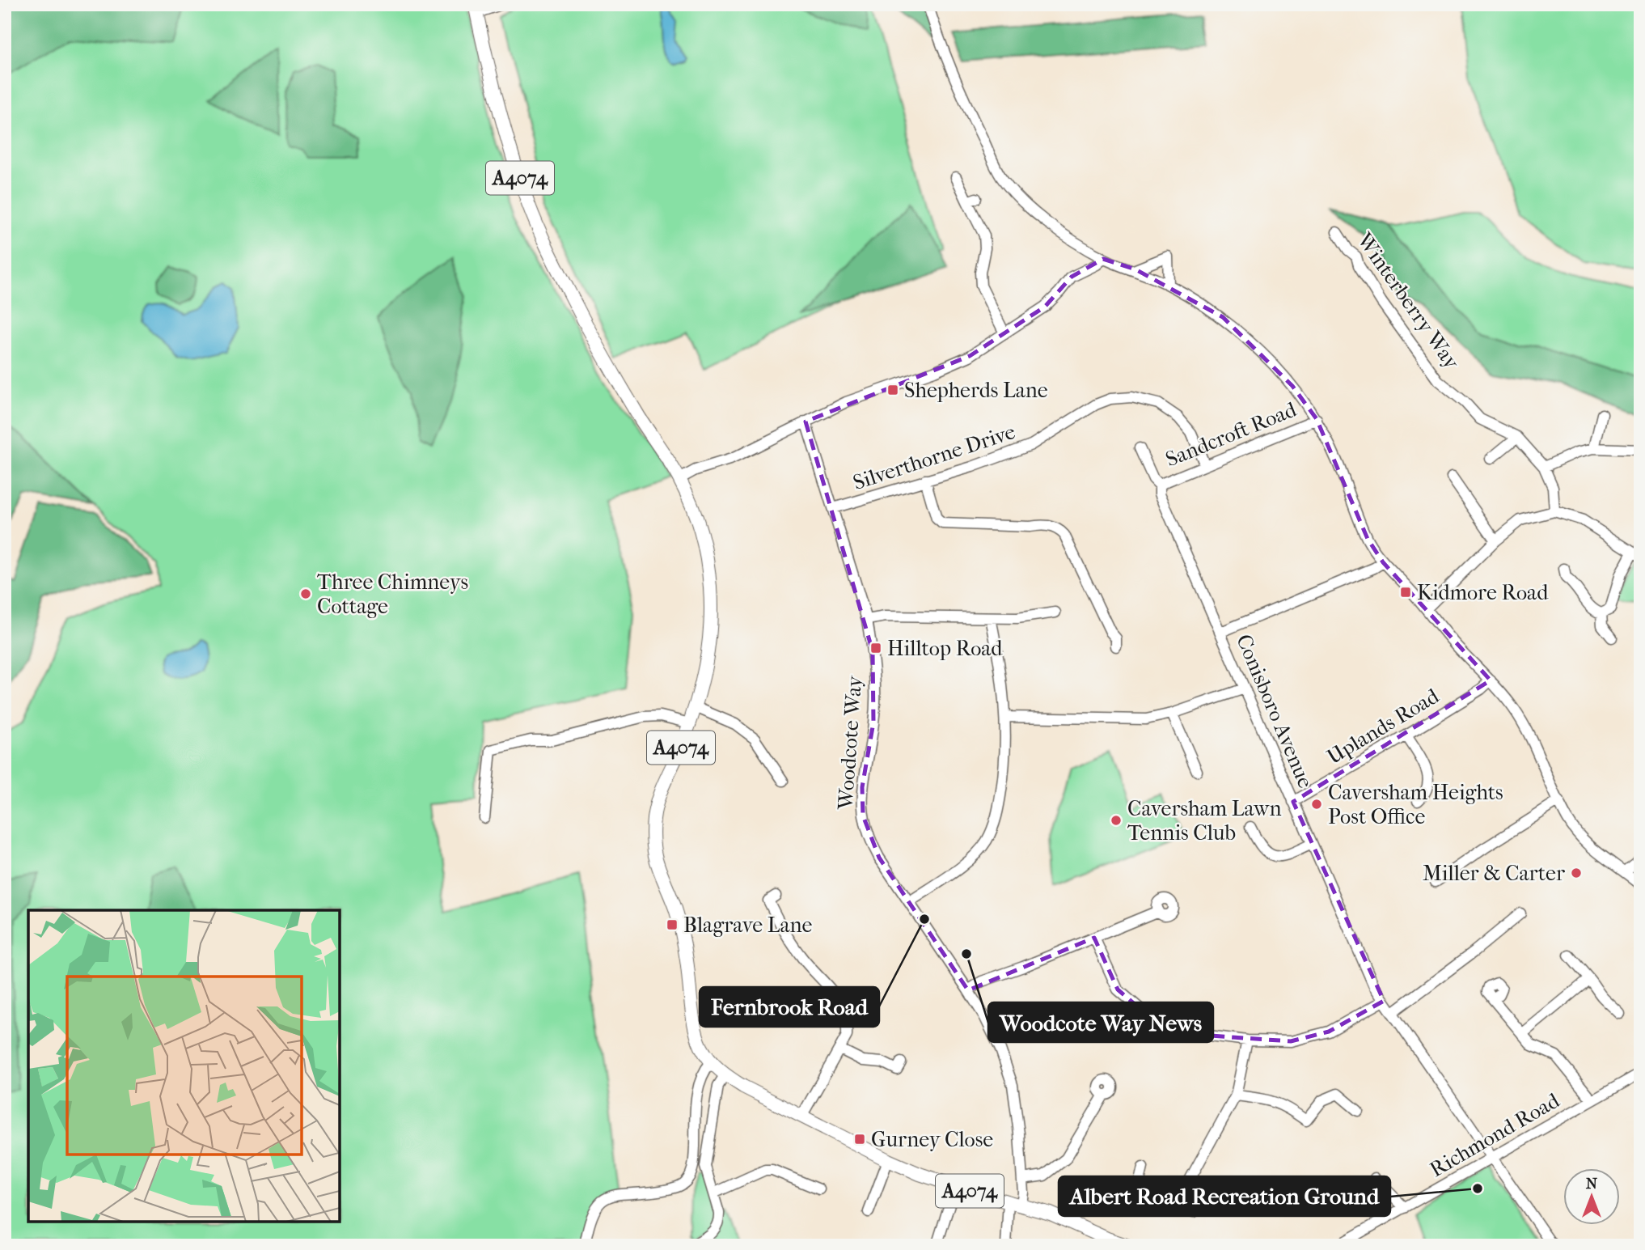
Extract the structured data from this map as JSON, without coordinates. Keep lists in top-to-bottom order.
{
  "streets": {
    "main road": ["A4074"],
    "street": [
      "Winterberry Way",
      "Sandcroft Road",
      "Silverthorne Drive",
      "Conisboro Avenue",
      "Uplands Road",
      "Woodcote Way",
      "Richmond Road"
    ]
  },
  "crossings": [
    ["A4074", "Woodcote Way"],
    ["Sandcroft Road", "Silverthorne Drive"],
    ["Sandcroft Road", "Conisboro Avenue"],
    ["Silverthorne Drive", "Woodcote Way"],
    ["Conisboro Avenue", "Uplands Road"],
    ["Conisboro Avenue", "Richmond Road"]
  ],
  "places": {
    "transit": [
      "Shepherds Lane",
      "Kidmore Road",
      "Hilltop Road",
      "Blagrave Lane",
      "Gurney Close"
    ],
    "other": [
      "Three Chimneys Cottage",
      "Caversham Heights Post Office",
      "Caversham Lawn Tennis Club",
      "Miller & Carter",
      "Fernbrook Road",
      "Woodcote Way News",
      "Albert Road Recreation Ground"
    ]
  },
  "north": "top"
}
